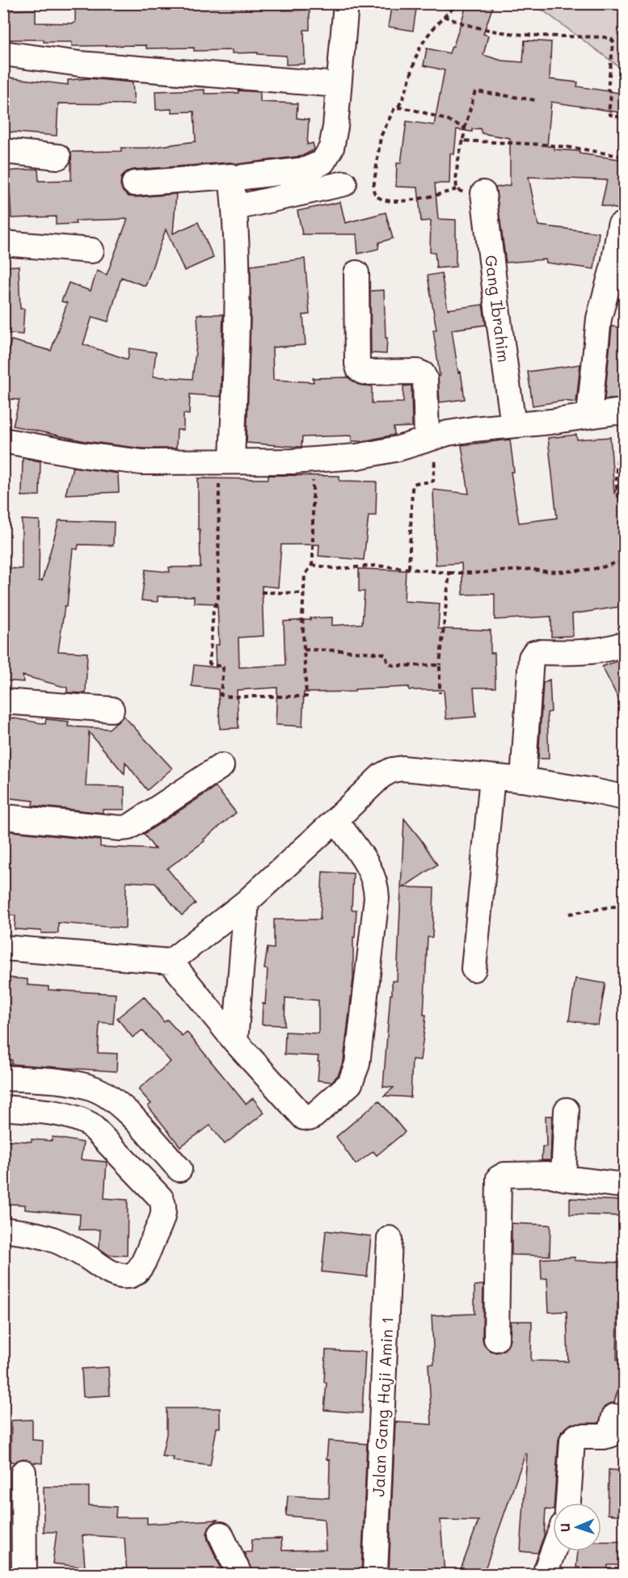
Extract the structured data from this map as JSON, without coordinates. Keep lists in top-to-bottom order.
{
  "streets": {
    "street": ["Gang Ibrahim", "Jalan Gang Haji Amin 1"]
  },
  "north": "left"
}
